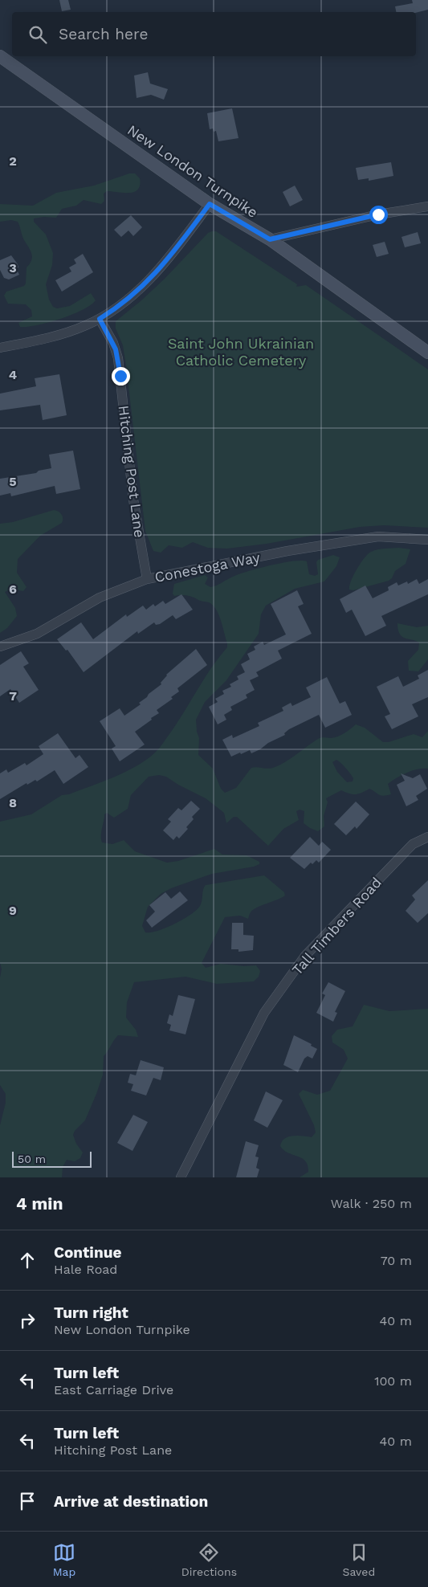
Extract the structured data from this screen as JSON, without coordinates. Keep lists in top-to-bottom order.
{
  "streets": {
    "street": [
      "New London Turnpike",
      "Hitching Post Lane",
      "Conestoga Way",
      "Tall Timbers Road"
    ]
  },
  "crossings": [
    ["Hitching Post Lane", "Conestoga Way"]
  ],
  "parks": ["Saint John Ukrainian Catholic Cemetery"],
  "scale_bar": "50 m",
  "page": {
    "search": "Search here",
    "scale": "50 m",
    "heading": ["4 min", "Walk · 250 m"],
    "list": [
      ["Continue", "Hale Road", "70 m"],
      ["Turn right", "New London Turnpike", "40 m"],
      ["Turn left", "East Carriage Drive", "100 m"],
      ["Turn left", "Hitching Post Lane", "40 m"],
      "Arrive at destination"
    ],
    "nav": ["Map", "Directions", "Saved"]
  },
  "grid": {
    "rows": [
      "2",
      "3",
      "4",
      "5",
      "6",
      "7",
      "8",
      "9"
    ]
  }
}
